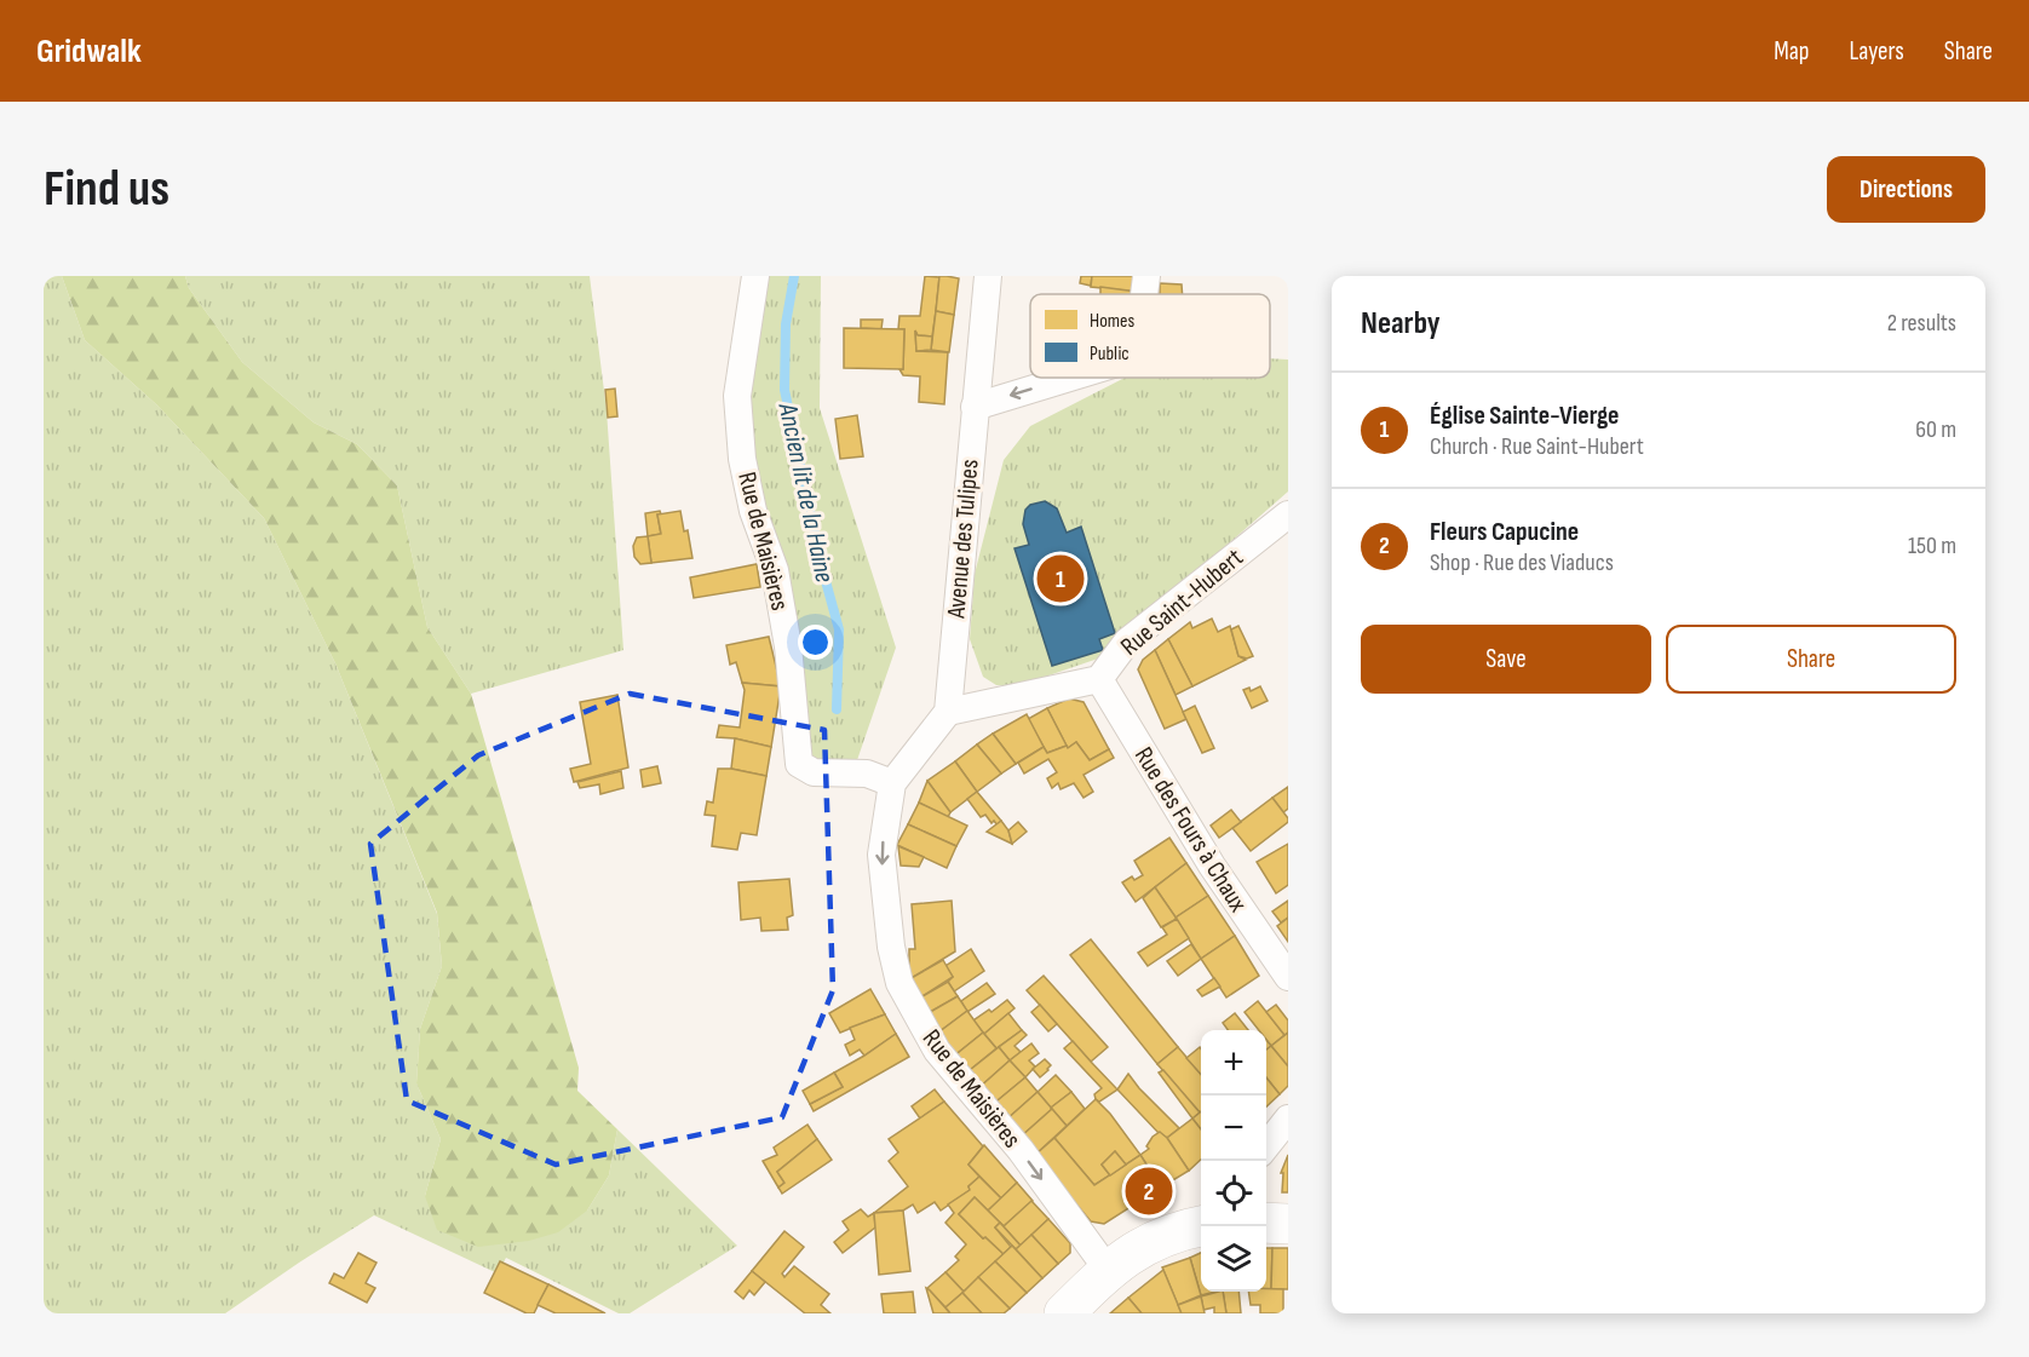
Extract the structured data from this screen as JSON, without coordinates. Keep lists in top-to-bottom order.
{
  "streets": {
    "street": [
      "Avenue des Tulipes",
      "Rue de Maisières",
      "Rue Saint-Hubert",
      "Rue des Fours à Chaux"
    ]
  },
  "crossings": [
    ["Avenue des Tulipes", "Rue Saint-Hubert"],
    ["Rue Saint-Hubert", "Rue des Fours à Chaux"]
  ],
  "one_way": ["Rue de Maisières"],
  "water": ["Ancien lit de la Haine"],
  "legend": ["Homes", "Public"],
  "page": {
    "header": "Gridwalk",
    "nav": ["Map", "Layers", "Share"],
    "buttons": [
      "Directions",
      ["Save", "Share"]
    ],
    "title": "Find us",
    "heading": ["Nearby", "2 results"],
    "list": [
      {
        "mark": "1",
        "name": "Église Sainte-Vierge",
        "note": "Church · Rue Saint-Hubert",
        "value": "60 m"
      },
      {
        "mark": "2",
        "name": "Fleurs Capucine",
        "note": "Shop · Rue des Viaducs",
        "value": "150 m"
      }
    ],
    "pins": ["1", "2"],
    "map_buttons": ["+", "−"]
  }
}
